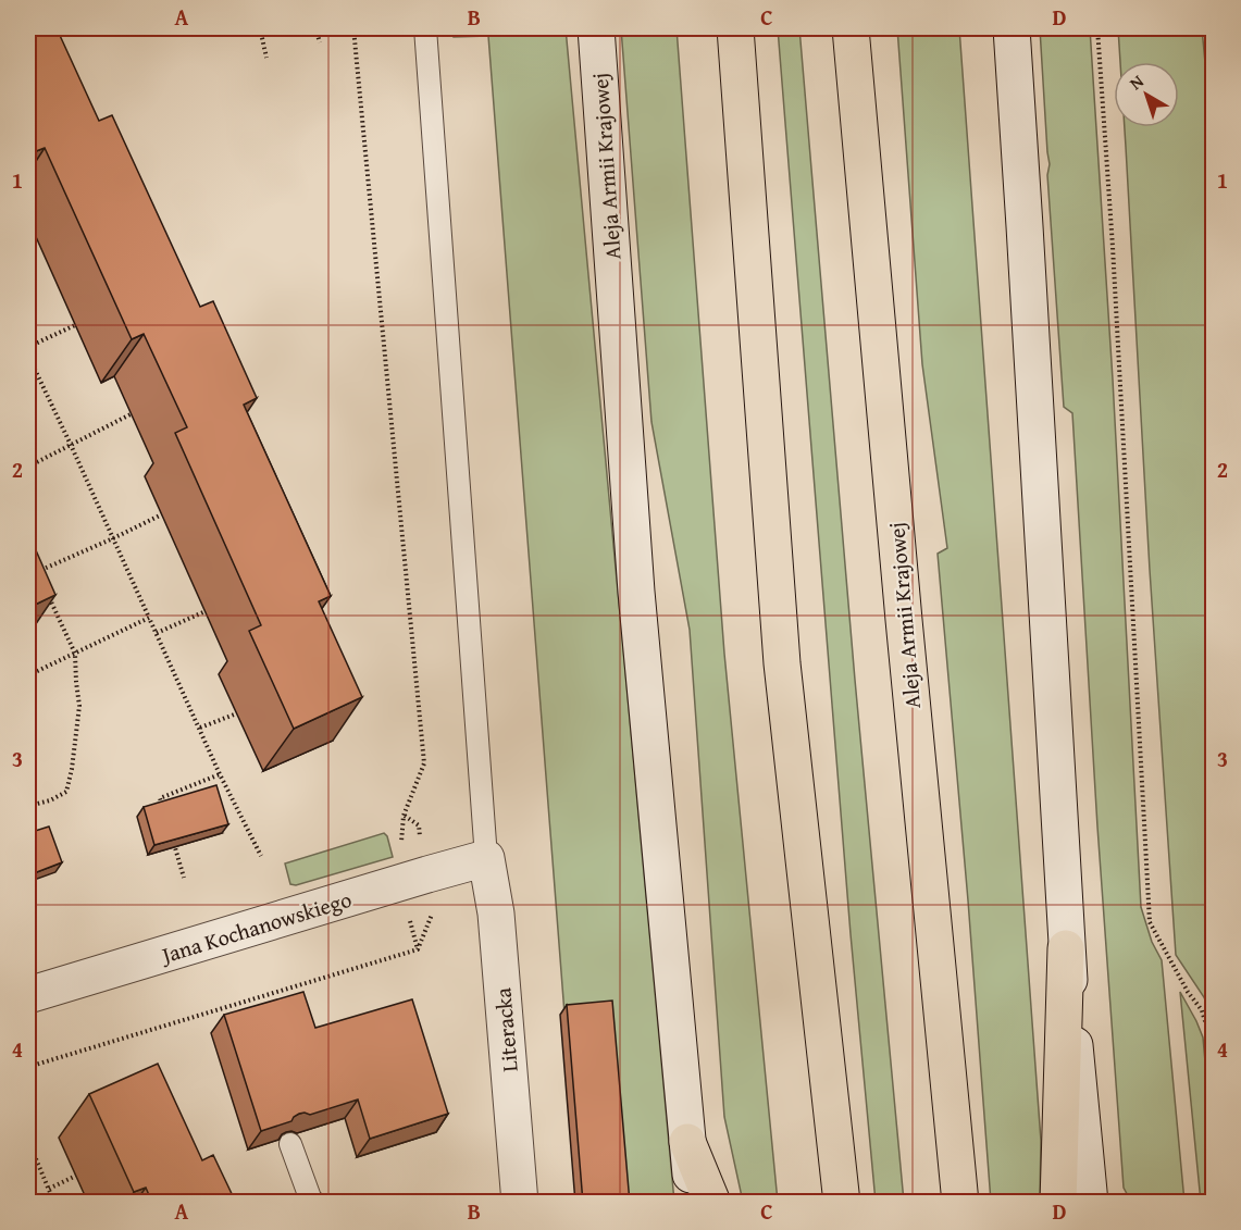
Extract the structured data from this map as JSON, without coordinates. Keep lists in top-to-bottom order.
{
  "streets": {
    "highway": ["Aleja Armii Krajowej"],
    "main road": ["Jana Kochanowskiego", "Literacka"]
  },
  "crossings": [
    ["Jana Kochanowskiego", "Literacka"]
  ],
  "north": "top left",
  "grid": {
    "columns": [
      "A",
      "B",
      "C",
      "D"
    ],
    "rows": [
      "1",
      "2",
      "3",
      "4"
    ]
  }
}
